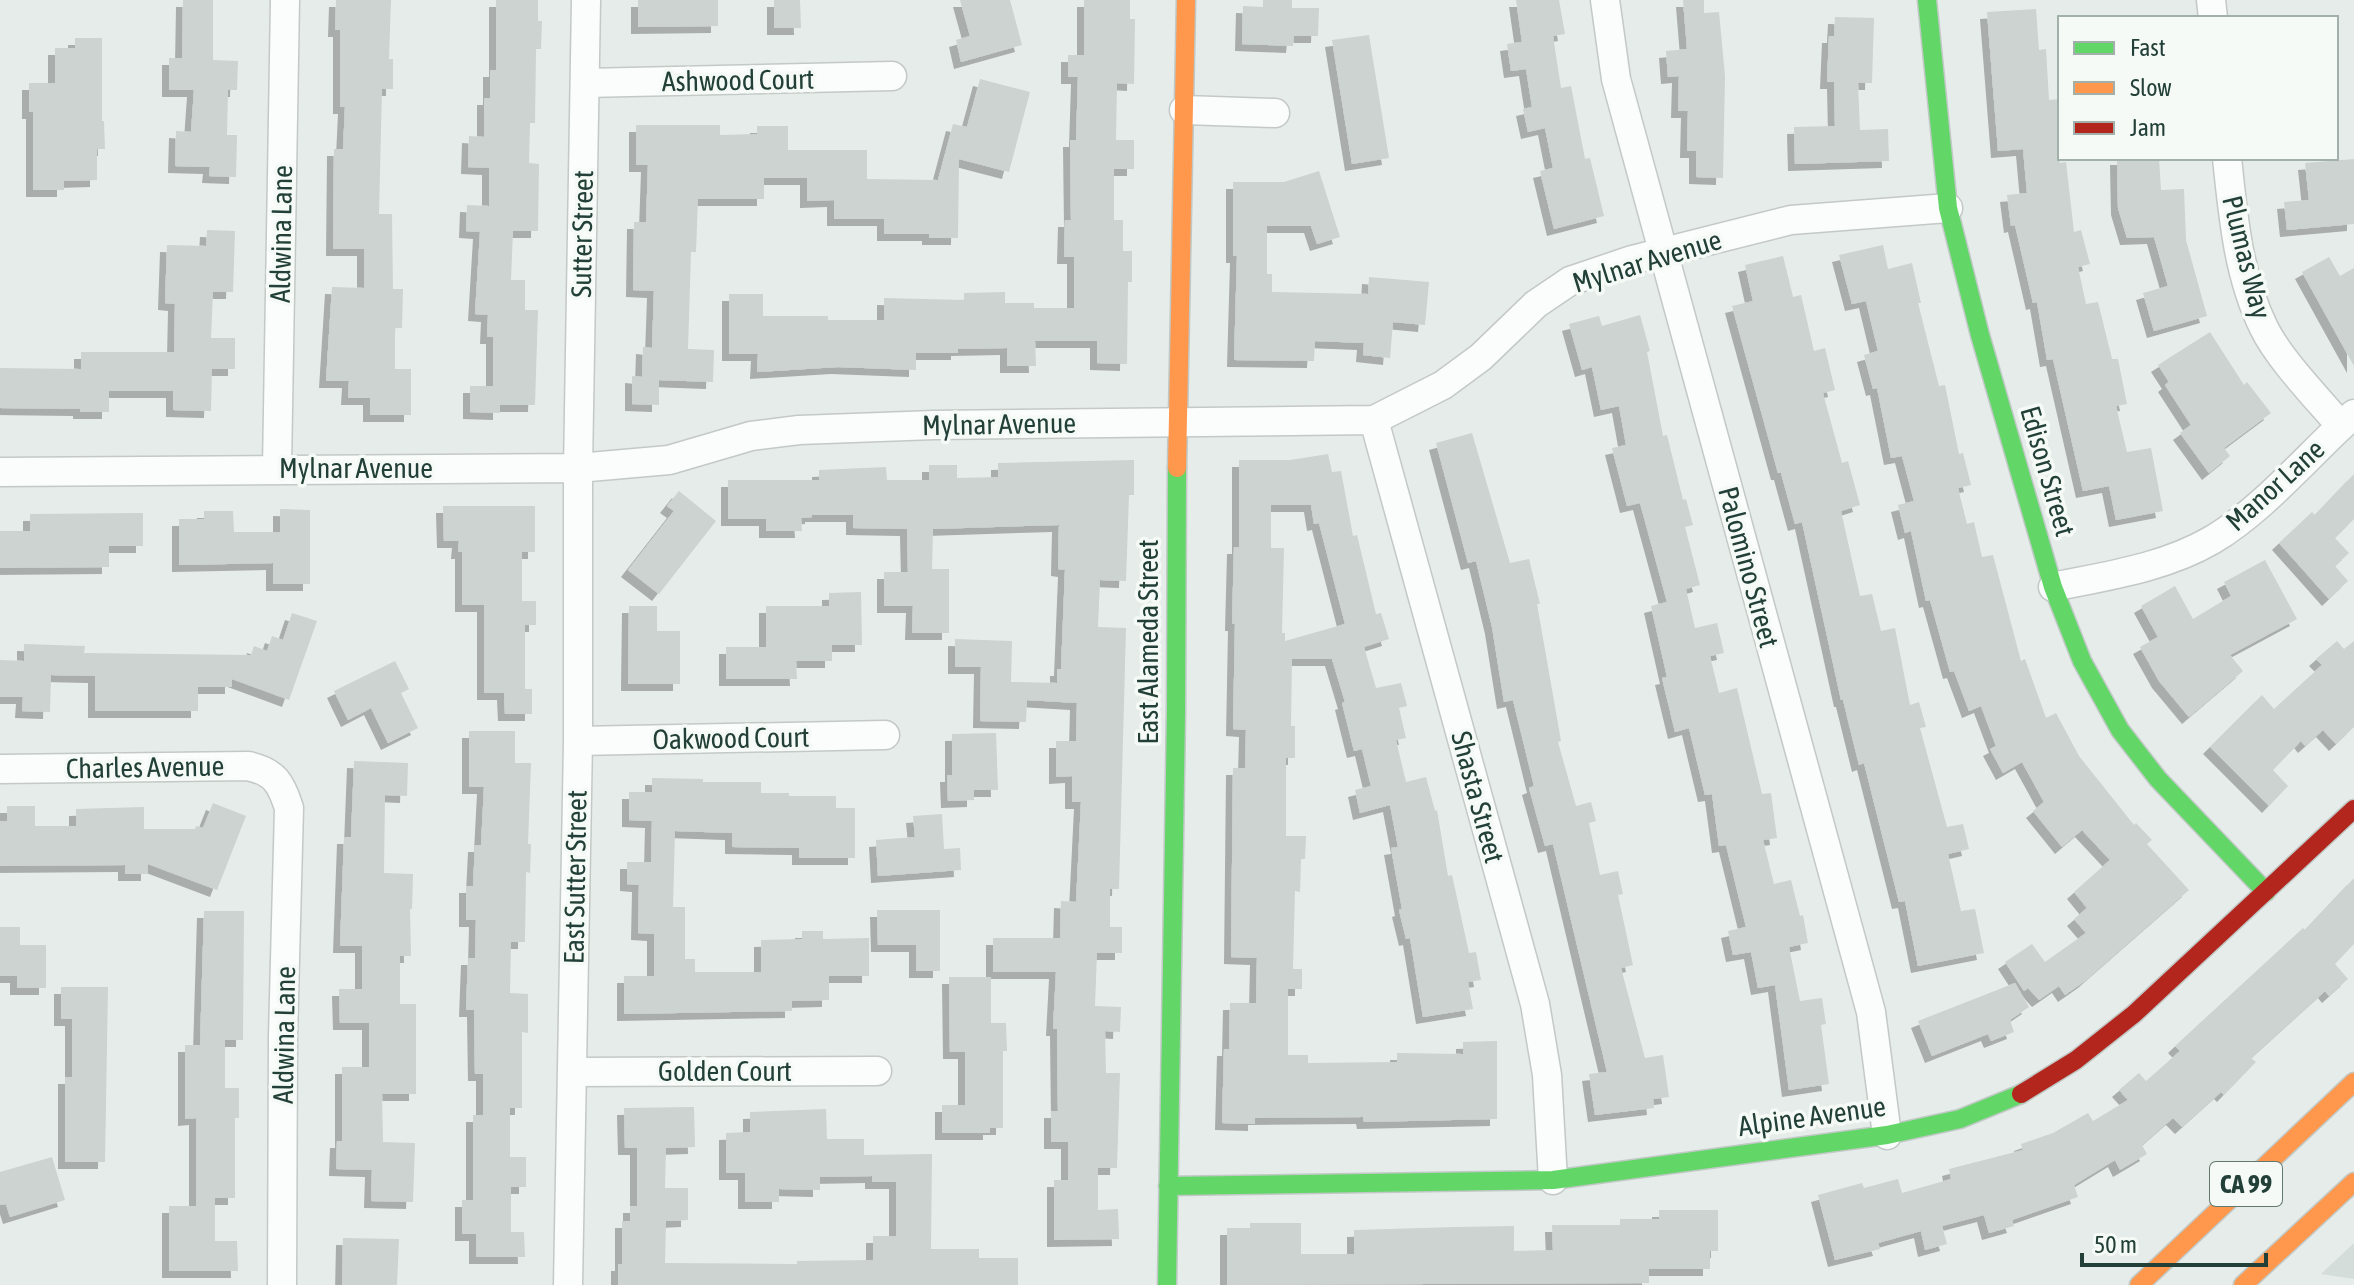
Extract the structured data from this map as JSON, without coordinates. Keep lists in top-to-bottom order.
{
  "streets": {
    "main road": [
      "Edison Street",
      "East Alameda Street",
      "Alpine Avenue",
      "CA 99"
    ],
    "street": [
      "Ashwood Court",
      "Aldwina Lane",
      "Sutter Street",
      "Plumas Way",
      "Mylnar Avenue",
      "Manor Lane",
      "Palomino Street",
      "Oakwood Court",
      "Charles Avenue",
      "Shasta Street",
      "East Sutter Street",
      "Golden Court"
    ]
  },
  "crossings": [
    ["Ashwood Court", "Sutter Street"],
    ["Aldwina Lane", "Mylnar Avenue"],
    ["Aldwina Lane", "Charles Avenue"],
    ["Sutter Street", "Mylnar Avenue"],
    ["Sutter Street", "East Sutter Street"],
    ["Plumas Way", "Manor Lane"],
    ["Mylnar Avenue", "Edison Street"],
    ["Mylnar Avenue", "Palomino Street"],
    ["Mylnar Avenue", "East Alameda Street"],
    ["Mylnar Avenue", "Shasta Street"],
    ["Mylnar Avenue", "East Sutter Street"],
    ["Edison Street", "Manor Lane"],
    ["Edison Street", "Alpine Avenue"],
    ["Palomino Street", "Alpine Avenue"],
    ["East Alameda Street", "Alpine Avenue"],
    ["Oakwood Court", "East Sutter Street"],
    ["Shasta Street", "Alpine Avenue"],
    ["East Sutter Street", "Golden Court"]
  ],
  "legend": ["Fast", "Slow", "Jam"],
  "scale_bar": "50 m"
}
